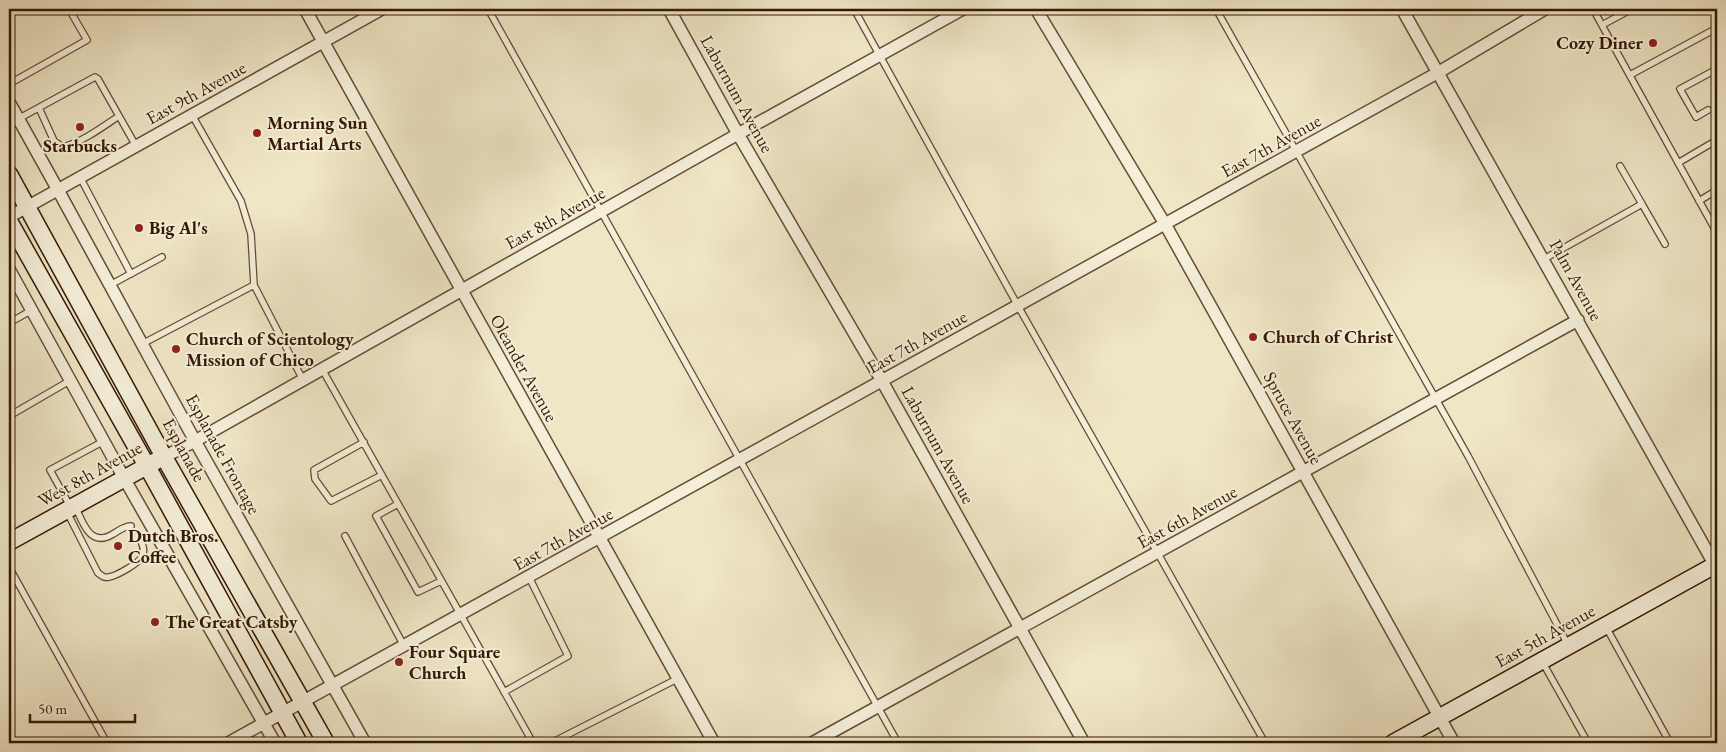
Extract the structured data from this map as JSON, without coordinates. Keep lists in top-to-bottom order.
{
  "streets": {
    "main road": ["Esplanade", "West 8th Avenue", "East 5th Avenue"],
    "street": [
      "East 9th Avenue",
      "Laburnum Avenue",
      "East 7th Avenue",
      "East 8th Avenue",
      "Palm Avenue",
      "Oleander Avenue",
      "Spruce Avenue",
      "Esplanade Frontage",
      "East 6th Avenue"
    ]
  },
  "crossings": [
    ["East 9th Avenue", "Oleander Avenue"],
    ["East 9th Avenue", "Esplanade"],
    ["East 9th Avenue", "Esplanade Frontage"],
    ["Laburnum Avenue", "East 7th Avenue"],
    ["Laburnum Avenue", "East 8th Avenue"],
    ["Laburnum Avenue", "East 6th Avenue"],
    ["East 7th Avenue", "Palm Avenue"],
    ["East 7th Avenue", "Oleander Avenue"],
    ["East 7th Avenue", "Spruce Avenue"],
    ["East 7th Avenue", "Esplanade"],
    ["East 7th Avenue", "Esplanade Frontage"],
    ["East 8th Avenue", "Oleander Avenue"],
    ["East 8th Avenue", "Esplanade"],
    ["East 8th Avenue", "Esplanade Frontage"],
    ["East 8th Avenue", "West 8th Avenue"],
    ["Palm Avenue", "East 6th Avenue"],
    ["Palm Avenue", "East 5th Avenue"],
    ["Spruce Avenue", "East 6th Avenue"],
    ["Spruce Avenue", "East 5th Avenue"],
    ["Esplanade", "West 8th Avenue"]
  ],
  "places": [
    "Cozy Diner",
    "Starbucks",
    "Morning Sun Martial Arts",
    "Big Al's",
    "Church of Christ",
    "Church of Scientology Mission of Chico",
    "Dutch Bros. Coffee",
    "The Great Catsby",
    "Four Square Church"
  ],
  "scale_bar": "50 m"
}
